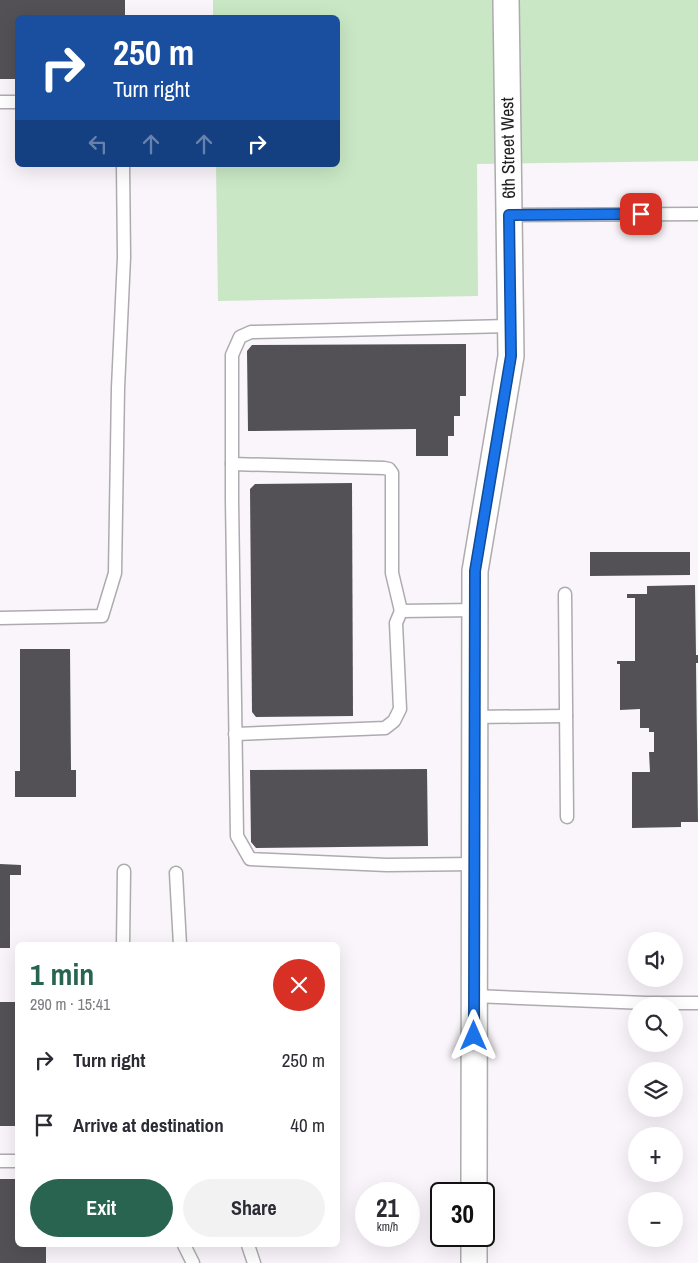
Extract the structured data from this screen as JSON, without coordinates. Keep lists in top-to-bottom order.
{
  "streets": {
    "street": ["6th Street West"]
  },
  "page": {
    "turn": ["250 m", "Turn right"],
    "map_buttons": ["+", "−"],
    "heading": ["1 min", "290 m · 15:41"],
    "list": [
      {
        "name": "Turn right",
        "value": "250 m"
      },
      {
        "name": "Arrive at destination",
        "value": "40 m"
      }
    ],
    "buttons": ["Exit", "Share"],
    "speed": "21 km/h",
    "limit": "30"
  }
}
